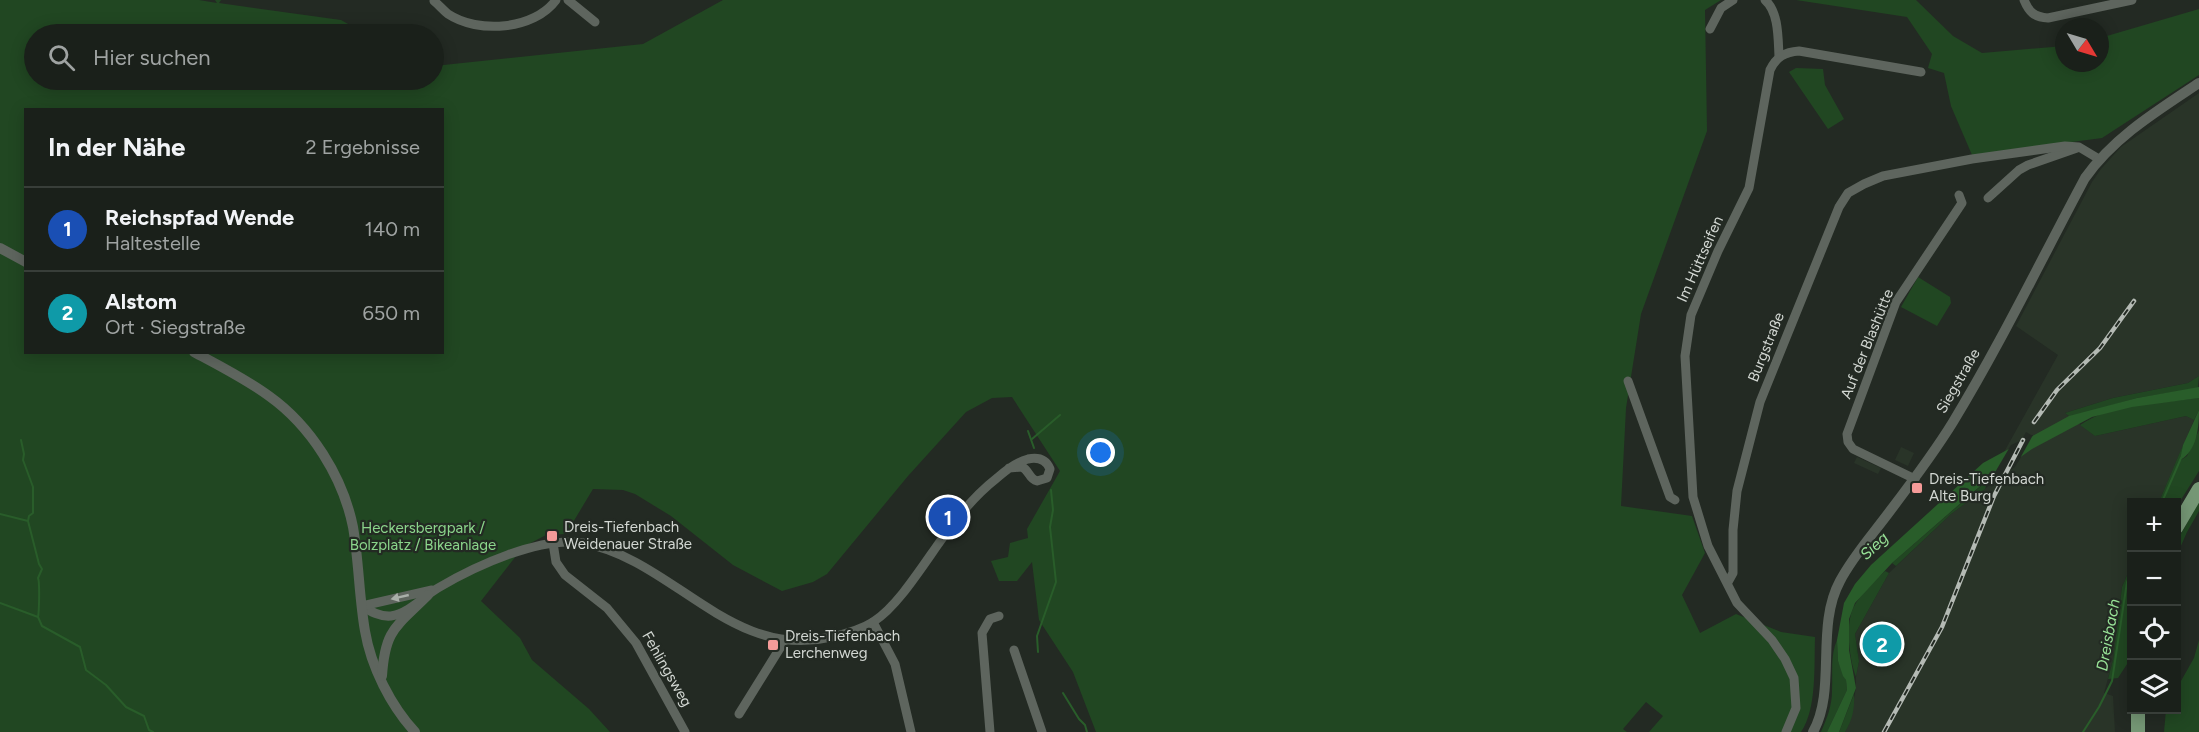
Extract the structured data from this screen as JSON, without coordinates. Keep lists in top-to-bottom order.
{
  "streets": {
    "street": [
      "Im Hüttseifen",
      "Auf der Blashütte",
      "Burgstraße",
      "Siegstraße",
      "Fehlingsweg"
    ]
  },
  "crossings": [
    ["Im Hüttseifen", "Burgstraße"],
    ["Auf der Blashütte", "Siegstraße"]
  ],
  "water": ["Sieg", "Dreisbach"],
  "parks": ["Heckersbergpark / Bolzplatz / Bikeanlage"],
  "places": {
    "transit": ["Dreis-Tiefenbach Alte Burg", "Dreis-Tiefenbach Weidenauer Straße", "Dreis-Tiefenbach Lerchenweg"]
  },
  "north": "bottom right",
  "page": {
    "search": "Hier suchen",
    "heading": ["In der Nähe", "2 Ergebnisse"],
    "list": [
      {
        "mark": "1",
        "name": "Reichspfad Wende",
        "note": "Haltestelle",
        "value": "140 m"
      },
      {
        "mark": "2",
        "name": "Alstom",
        "note": "Ort · Siegstraße",
        "value": "650 m"
      }
    ],
    "pins": ["1", "2"],
    "map_buttons": ["+", "−"]
  }
}
